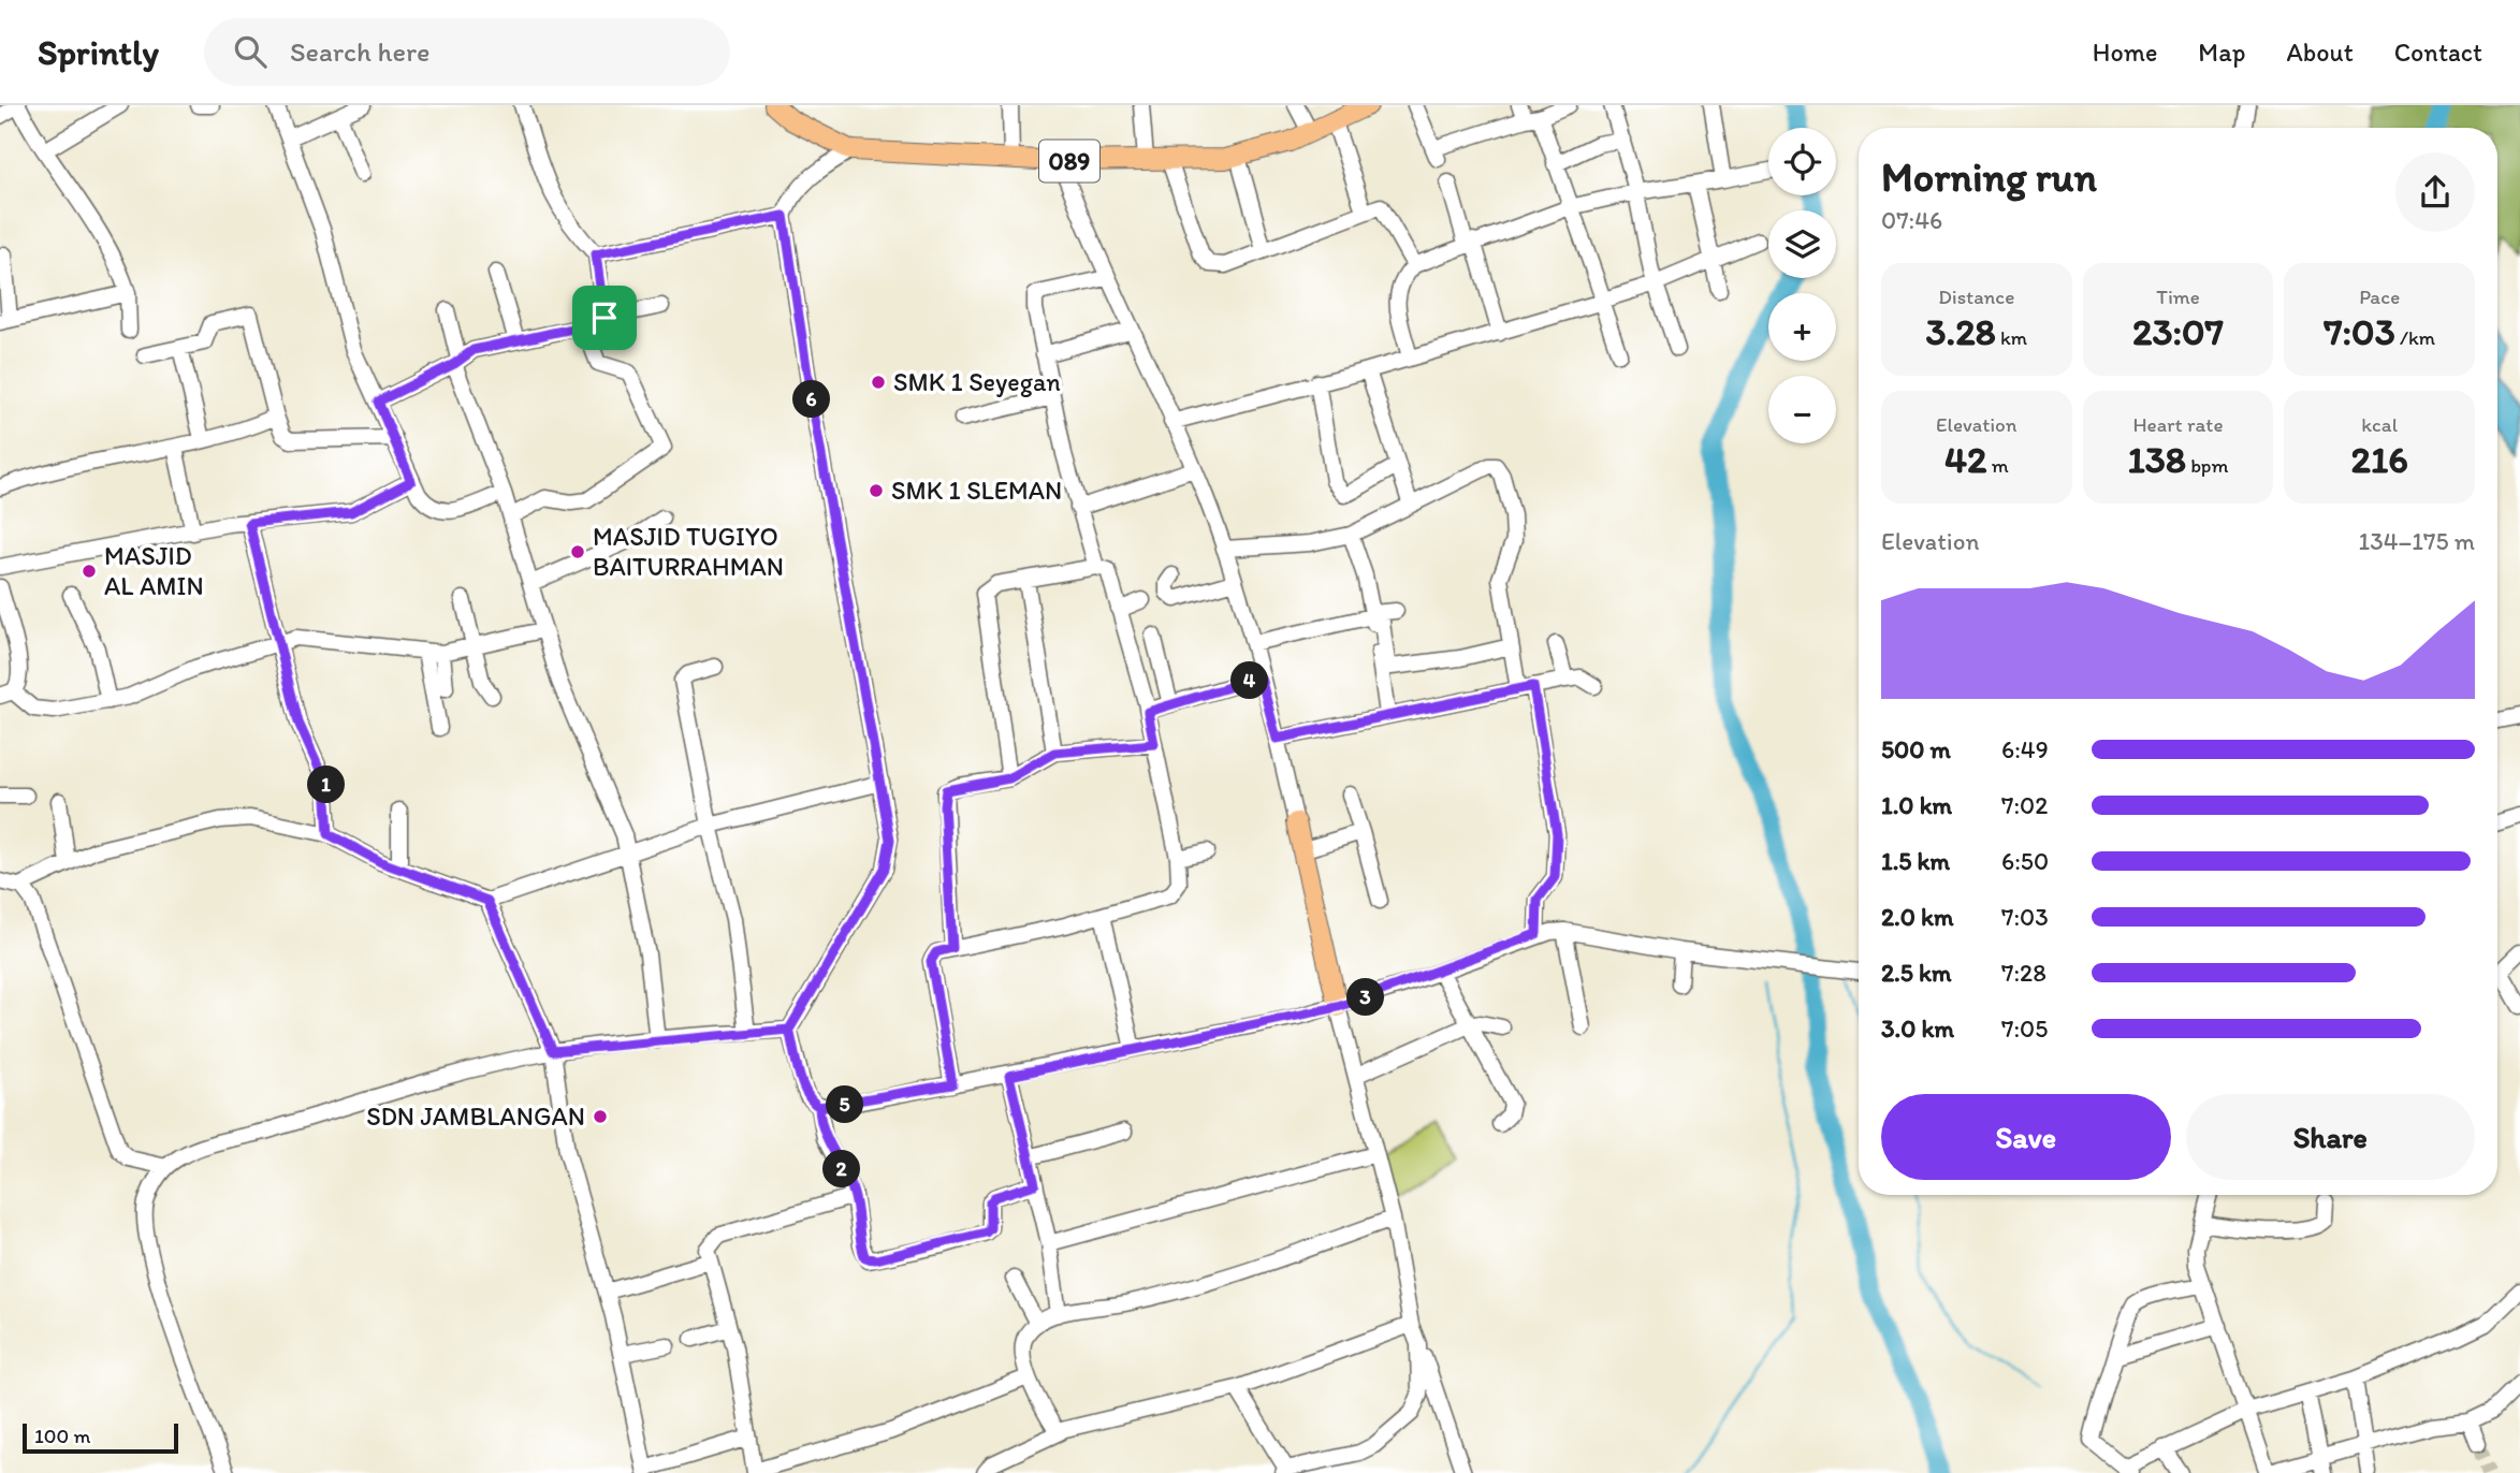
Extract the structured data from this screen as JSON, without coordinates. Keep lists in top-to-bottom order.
{
  "streets": {
    "main road": ["089"]
  },
  "places": [
    "SMK 1 Seyegan",
    "SMK 1 SLEMAN",
    "MASJID TUGIYO BAITURRAHMAN",
    "MASJID AL AMIN",
    "SDN JAMBLANGAN"
  ],
  "scale_bar": "100 m",
  "page": {
    "header": "Sprintly",
    "search": "Search here",
    "nav": [
      "Home",
      "Map",
      "About",
      "Contact"
    ],
    "map_buttons": ["+", "−"],
    "heading": ["Morning run", "07:46"],
    "stats": [
      ["Distance", "3.28 km"],
      ["Time", "23:07"],
      ["Pace", "7:03 /km"],
      ["Elevation", "42 m"],
      ["Heart rate", "138 bpm"],
      ["kcal", "216"]
    ],
    "pins": [
      "6",
      "4",
      "1",
      "3",
      "5",
      "2"
    ],
    "chart": ["Elevation", "134–175 m"],
    "list": [
      {
        "name": "500 m",
        "note": "6:49"
      },
      {
        "name": "1.0 km",
        "note": "7:02"
      },
      {
        "name": "1.5 km",
        "note": "6:50"
      },
      {
        "name": "2.0 km",
        "note": "7:03"
      },
      {
        "name": "2.5 km",
        "note": "7:28"
      },
      {
        "name": "3.0 km",
        "note": "7:05"
      }
    ],
    "buttons": ["Save", "Share"],
    "scale": "100 m"
  }
}
